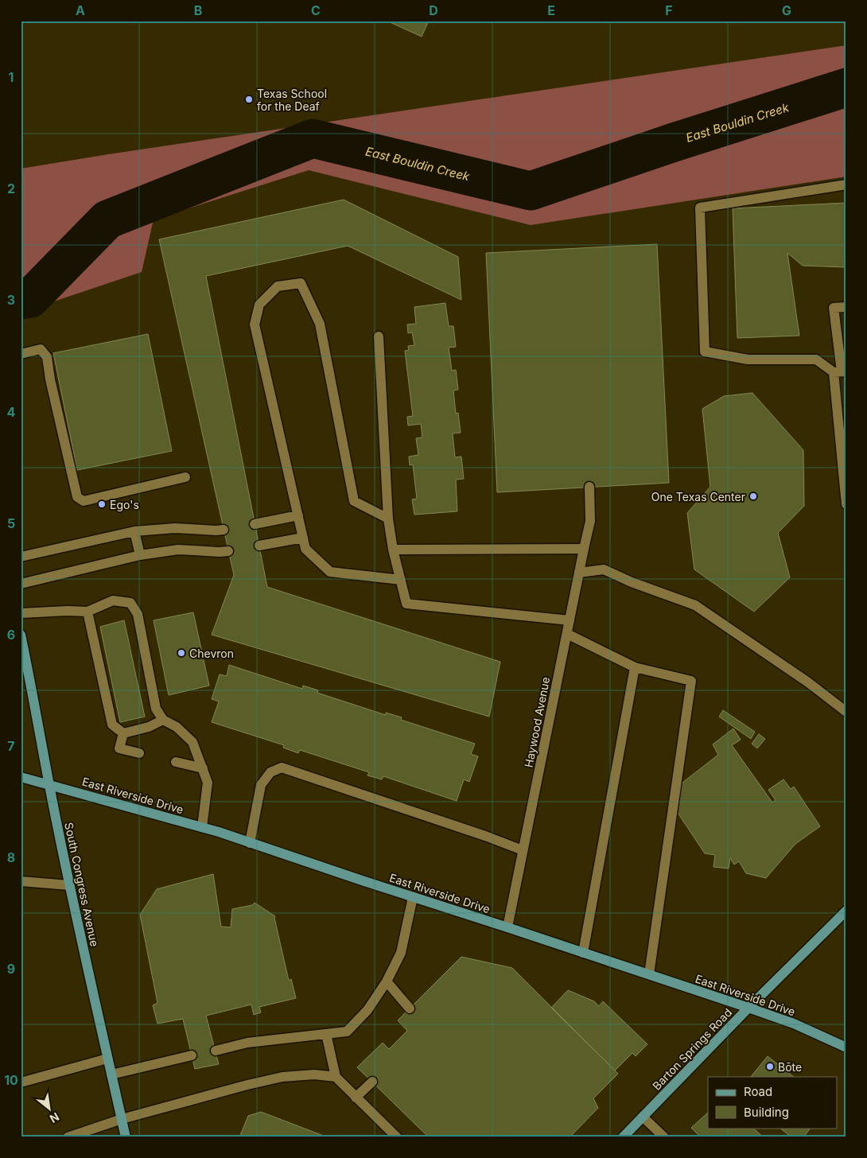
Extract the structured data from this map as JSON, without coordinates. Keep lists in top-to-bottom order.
{
  "streets": {
    "main road": ["East Riverside Drive", "South Congress Avenue", "Barton Springs Road"],
    "street": ["Haywood Avenue"]
  },
  "crossings": [
    ["Haywood Avenue", "East Riverside Drive"],
    ["East Riverside Drive", "South Congress Avenue"],
    ["East Riverside Drive", "Barton Springs Road"]
  ],
  "water": ["East Bouldin Creek"],
  "places": [
    "Texas School for the Deaf",
    "One Texas Center",
    "Ego's",
    "Chevron",
    "Bōte"
  ],
  "legend": ["Road", "Building"],
  "north": "bottom right",
  "grid": {
    "columns": [
      "A",
      "B",
      "C",
      "D",
      "E",
      "F",
      "G"
    ],
    "rows": [
      "1",
      "2",
      "3",
      "4",
      "5",
      "6",
      "7",
      "8",
      "9",
      "10"
    ]
  }
}
